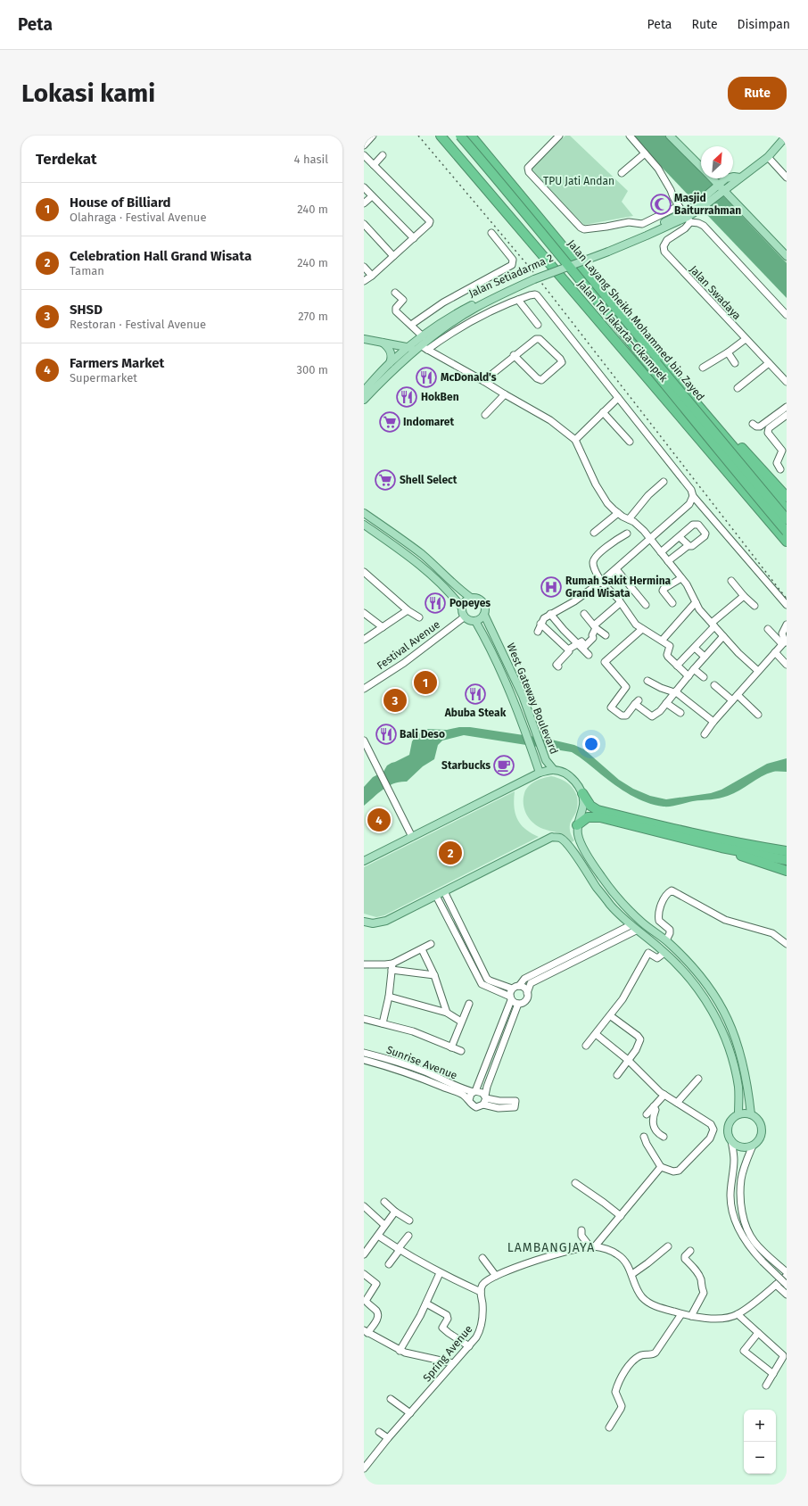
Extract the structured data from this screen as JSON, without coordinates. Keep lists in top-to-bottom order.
{
  "streets": {
    "highway": ["Jalan Layang Sheikh Mohammed bin Zayed", "Jalan Tol Jakarta–Cikampek"],
    "main road": ["Jalan Setiadarma 2", "West Gateway Boulevard"],
    "street": [
      "Jalan Swadaya",
      "Festival Avenue",
      "Sunrise Avenue",
      "Spring Avenue"
    ]
  },
  "crossings": [
    ["Jalan Setiadarma 2", "Jalan Swadaya"],
    ["Festival Avenue", "West Gateway Boulevard"]
  ],
  "districts": ["LAMBANGJAYA"],
  "parks": ["TPU Jati Andan"],
  "places": {
    "mosque": ["Masjid Baiturrahman"],
    "restaurant": [
      "McDonald's",
      "HokBen",
      "Popeyes",
      "Abuba Steak",
      "Bali Deso"
    ],
    "supermarket": ["Indomaret", "Shell Select"],
    "hospital": ["Rumah Sakit Hermina Grand Wisata"],
    "cafe": ["Starbucks"]
  },
  "north": "top right",
  "page": {
    "header": "Peta",
    "nav": ["Peta", "Rute", "Disimpan"],
    "buttons": "Rute",
    "title": "Lokasi kami",
    "heading": ["Terdekat", "4 hasil"],
    "list": [
      {
        "mark": "1",
        "name": "House of Billiard",
        "note": "Olahraga · Festival Avenue",
        "value": "240 m"
      },
      {
        "mark": "2",
        "name": "Celebration Hall Grand Wisata",
        "note": "Taman",
        "value": "240 m"
      },
      {
        "mark": "3",
        "name": "SHSD",
        "note": "Restoran · Festival Avenue",
        "value": "270 m"
      },
      {
        "mark": "4",
        "name": "Farmers Market",
        "note": "Supermarket",
        "value": "300 m"
      }
    ],
    "pins": [
      "1",
      "3",
      "4",
      "2"
    ],
    "map_buttons": ["+", "−"]
  }
}
